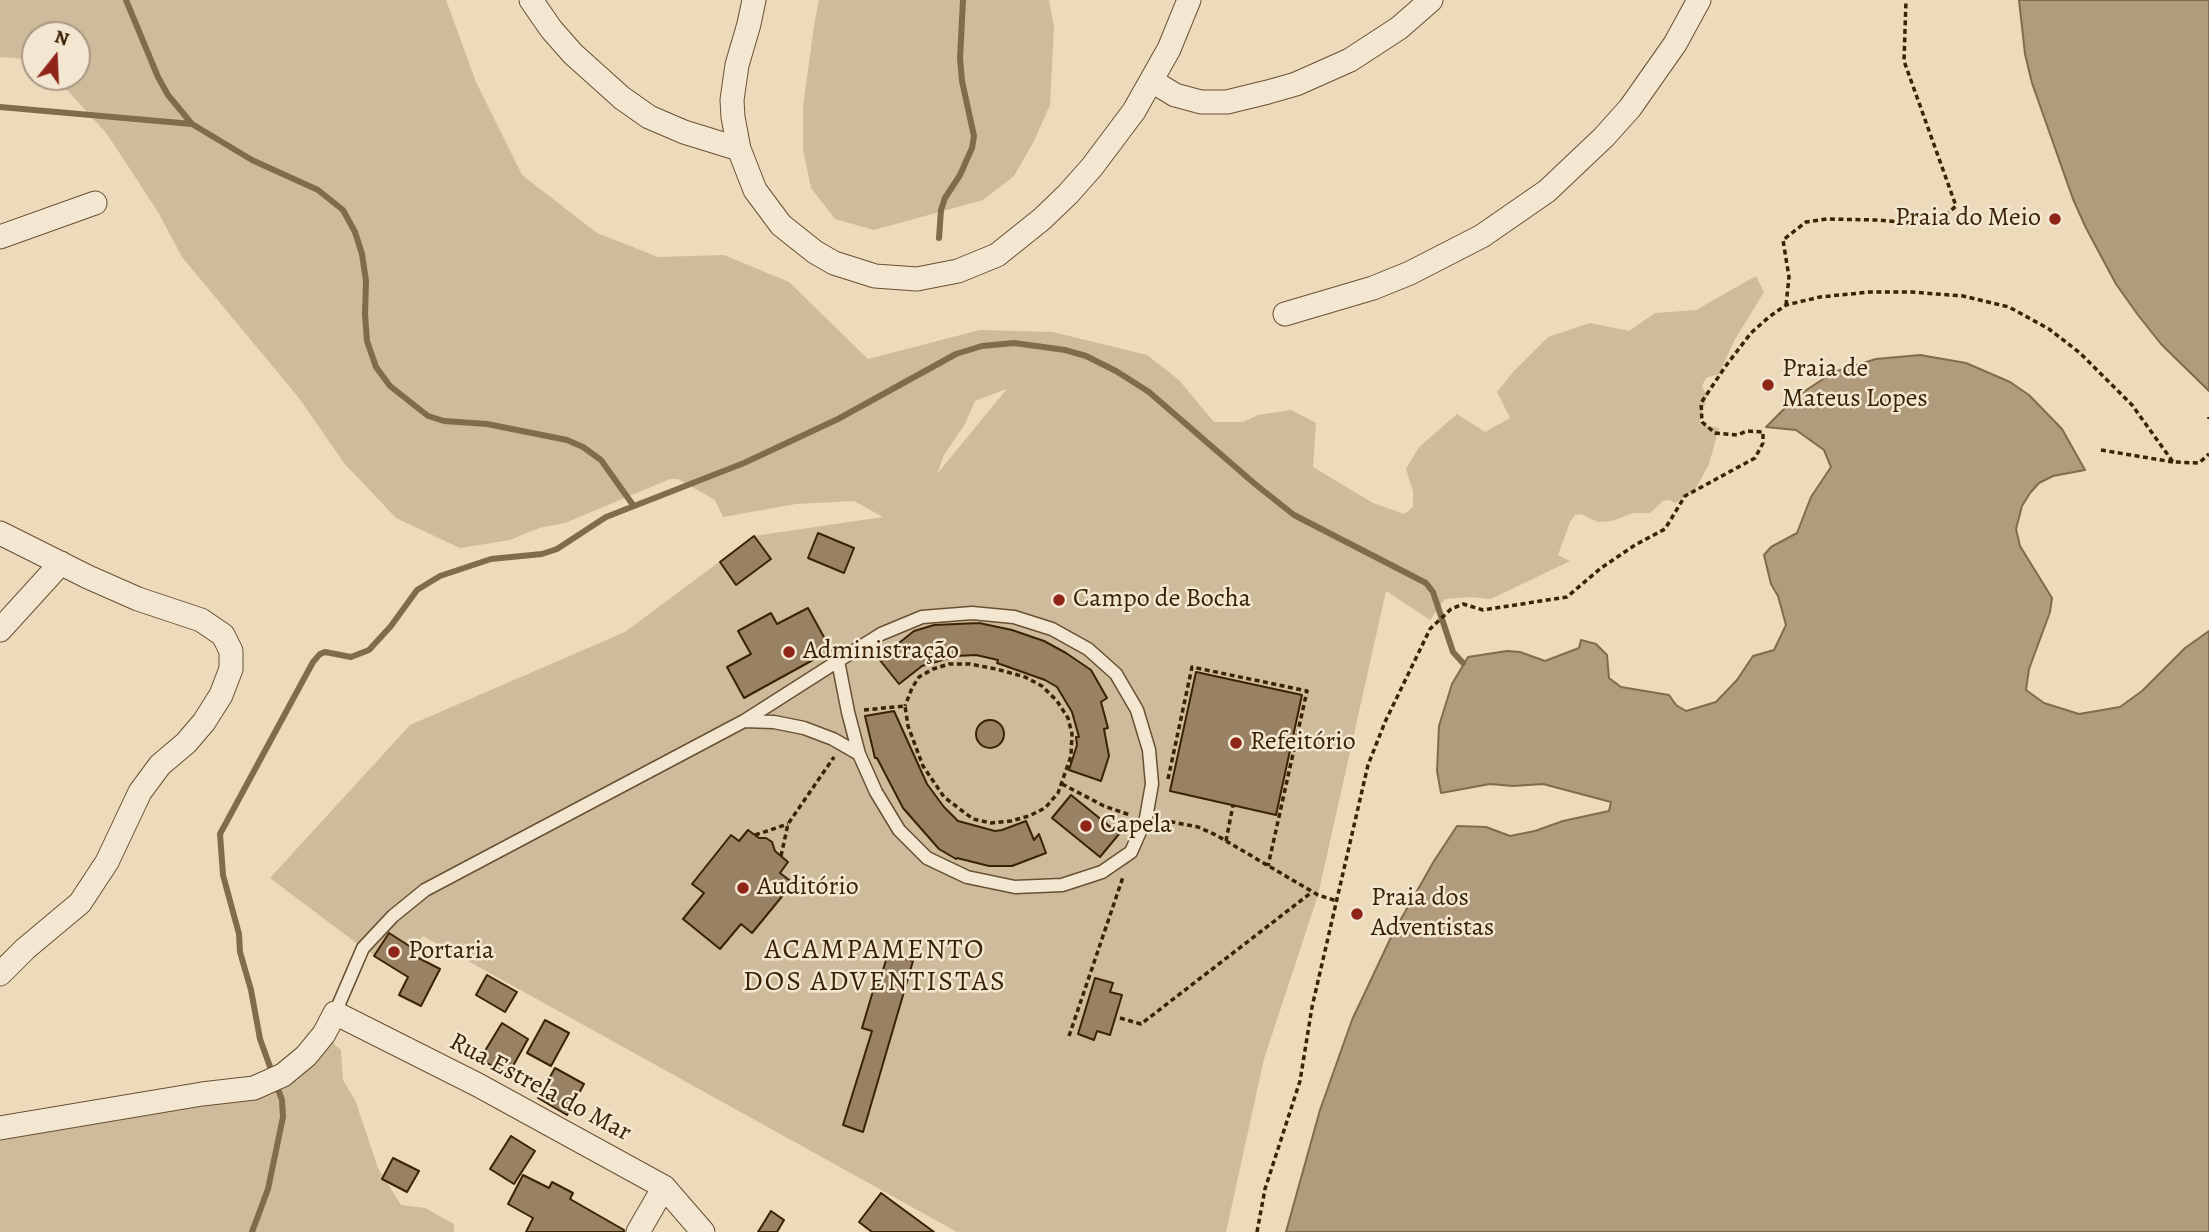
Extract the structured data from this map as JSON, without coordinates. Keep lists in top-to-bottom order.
{
  "streets": {
    "street": ["Rua Estrela do Mar"]
  },
  "districts": ["ACAMPAMENTO DOS ADVENTISTAS"],
  "places": [
    "Praia do Meio",
    "Praia de Mateus Lopes",
    "Campo de Bocha",
    "Administração",
    "Refeitório",
    "Capela",
    "Auditório",
    "Praia dos Adventistas",
    "Portaria"
  ],
  "north": "top"
}
